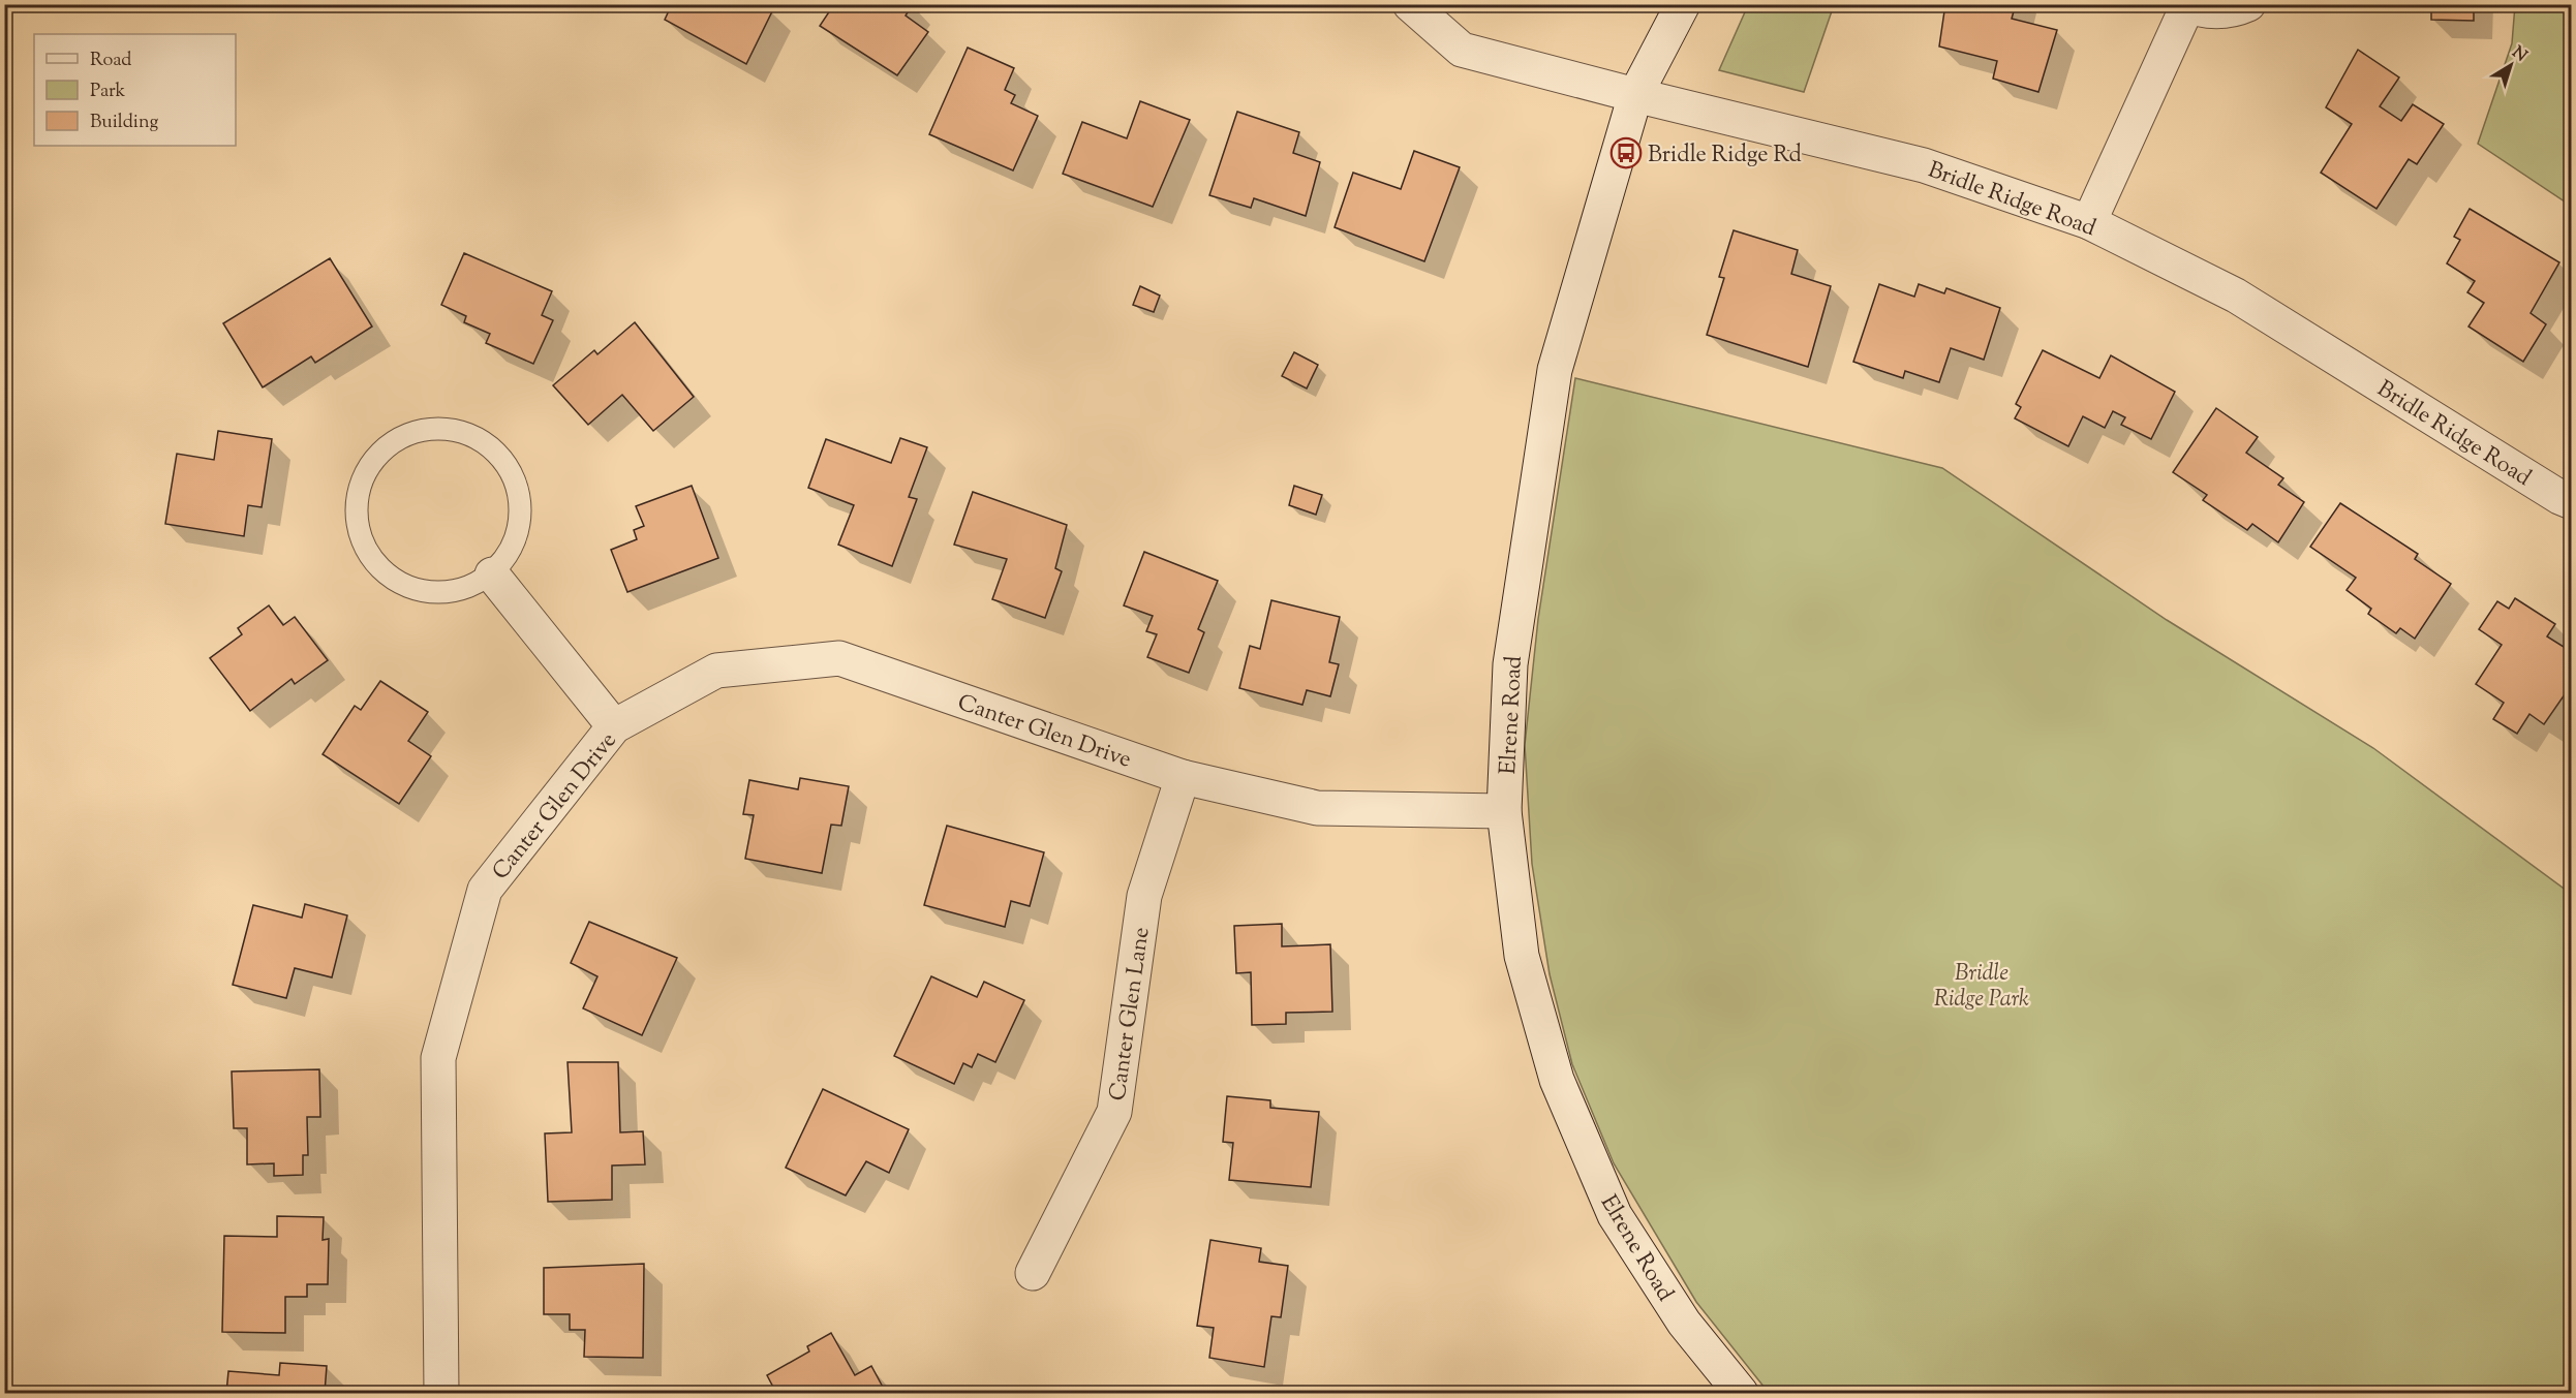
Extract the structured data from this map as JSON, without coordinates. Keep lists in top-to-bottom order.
{
  "streets": {
    "street": [
      "Bridle Ridge Road",
      "Elrene Road",
      "Canter Glen Drive",
      "Canter Glen Lane"
    ]
  },
  "crossings": [
    ["Bridle Ridge Road", "Elrene Road"],
    ["Elrene Road", "Canter Glen Drive"],
    ["Canter Glen Drive", "Canter Glen Lane"]
  ],
  "parks": ["Bridle Ridge Park"],
  "places": {
    "bus stop": ["Bridle Ridge Rd"]
  },
  "legend": ["Road", "Park", "Building"],
  "north": "top right"
}
